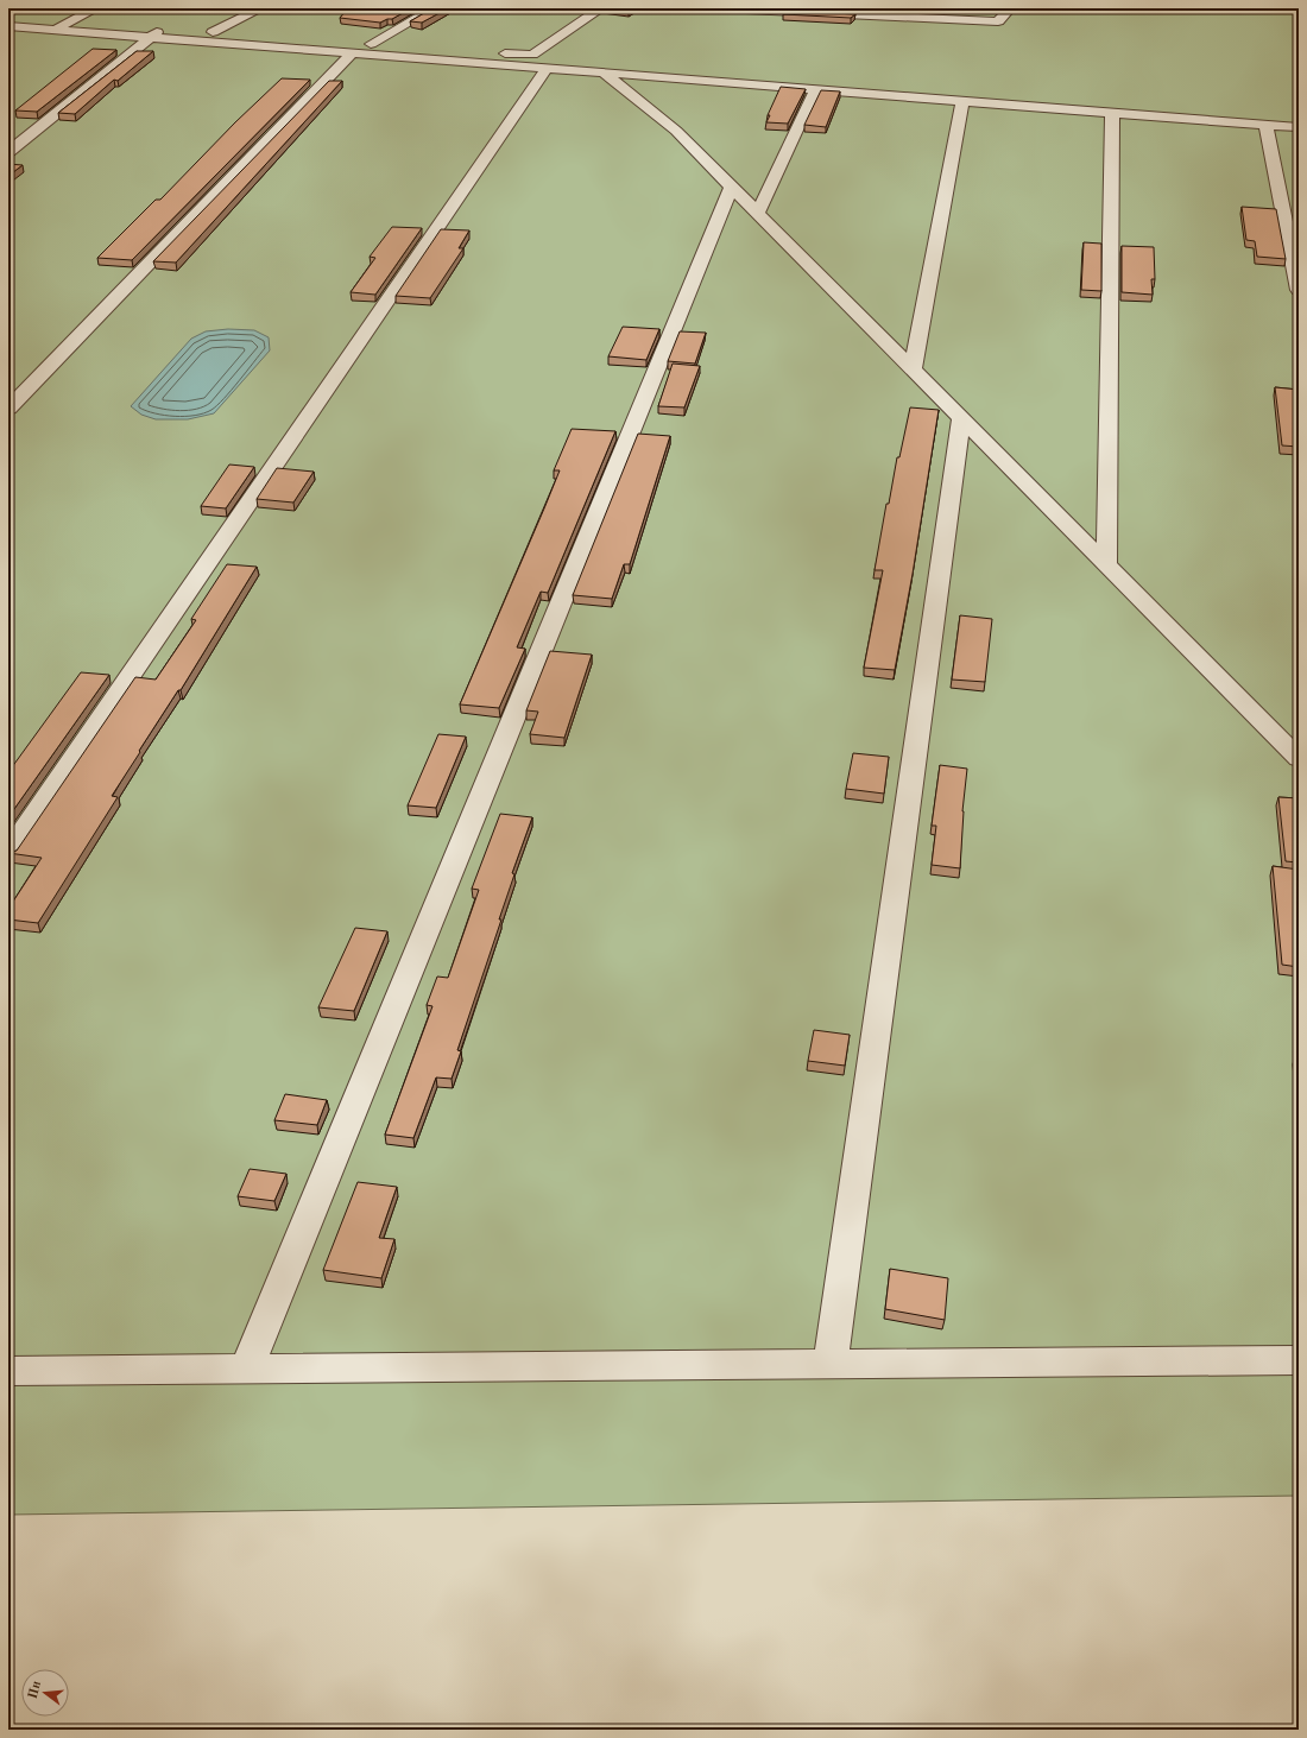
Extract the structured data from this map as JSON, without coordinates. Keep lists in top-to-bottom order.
{
  "north": "left"
}
